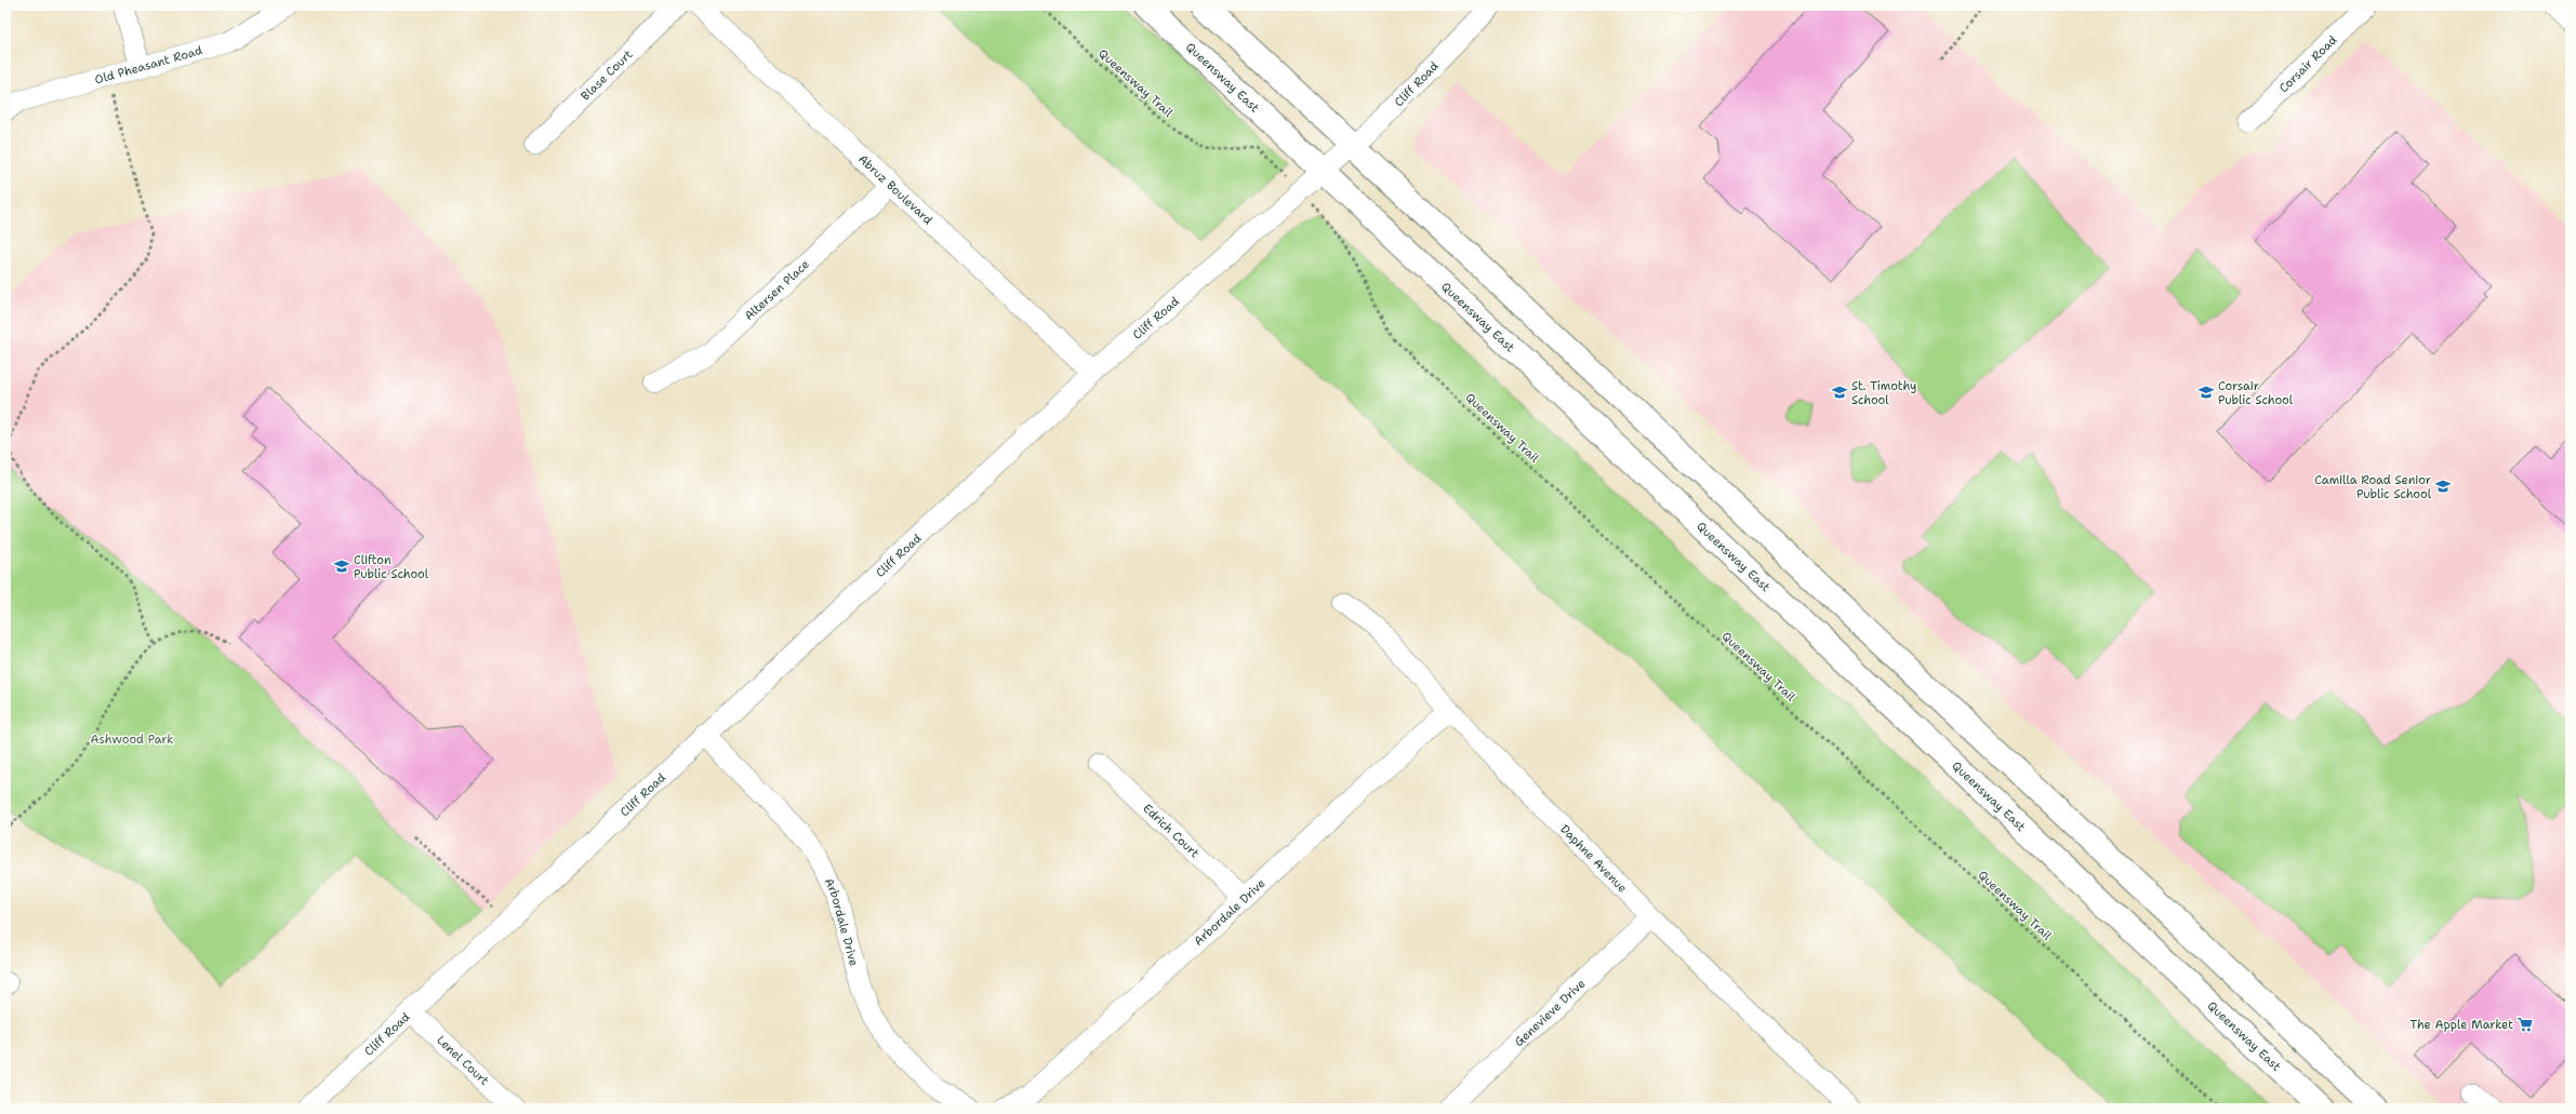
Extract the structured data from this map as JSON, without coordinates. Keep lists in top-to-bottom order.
{
  "streets": {
    "main road": ["Queensway East"],
    "street": [
      "Old Pheasant Road",
      "Corsair Road",
      "Blase Court",
      "Cliff Road",
      "Abruz Boulevard",
      "Altersen Place",
      "Edrich Court",
      "Daphne Avenue",
      "Arbordale Drive",
      "Genevieve Drive",
      "Lenel Court"
    ],
    "path": ["Queensway Trail"]
  },
  "crossings": [
    ["Queensway East", "Cliff Road"],
    ["Cliff Road", "Abruz Boulevard"],
    ["Cliff Road", "Arbordale Drive"],
    ["Cliff Road", "Lenel Court"],
    ["Abruz Boulevard", "Altersen Place"],
    ["Edrich Court", "Arbordale Drive"],
    ["Daphne Avenue", "Arbordale Drive"],
    ["Daphne Avenue", "Genevieve Drive"]
  ],
  "parks": ["Ashwood Park"],
  "places": {
    "school or university": [
      "St. Timothy School",
      "Corsair Public School",
      "Camilla Road Senior Public School",
      "Clifton Public School"
    ],
    "supermarket": ["The Apple Market"]
  }
}
